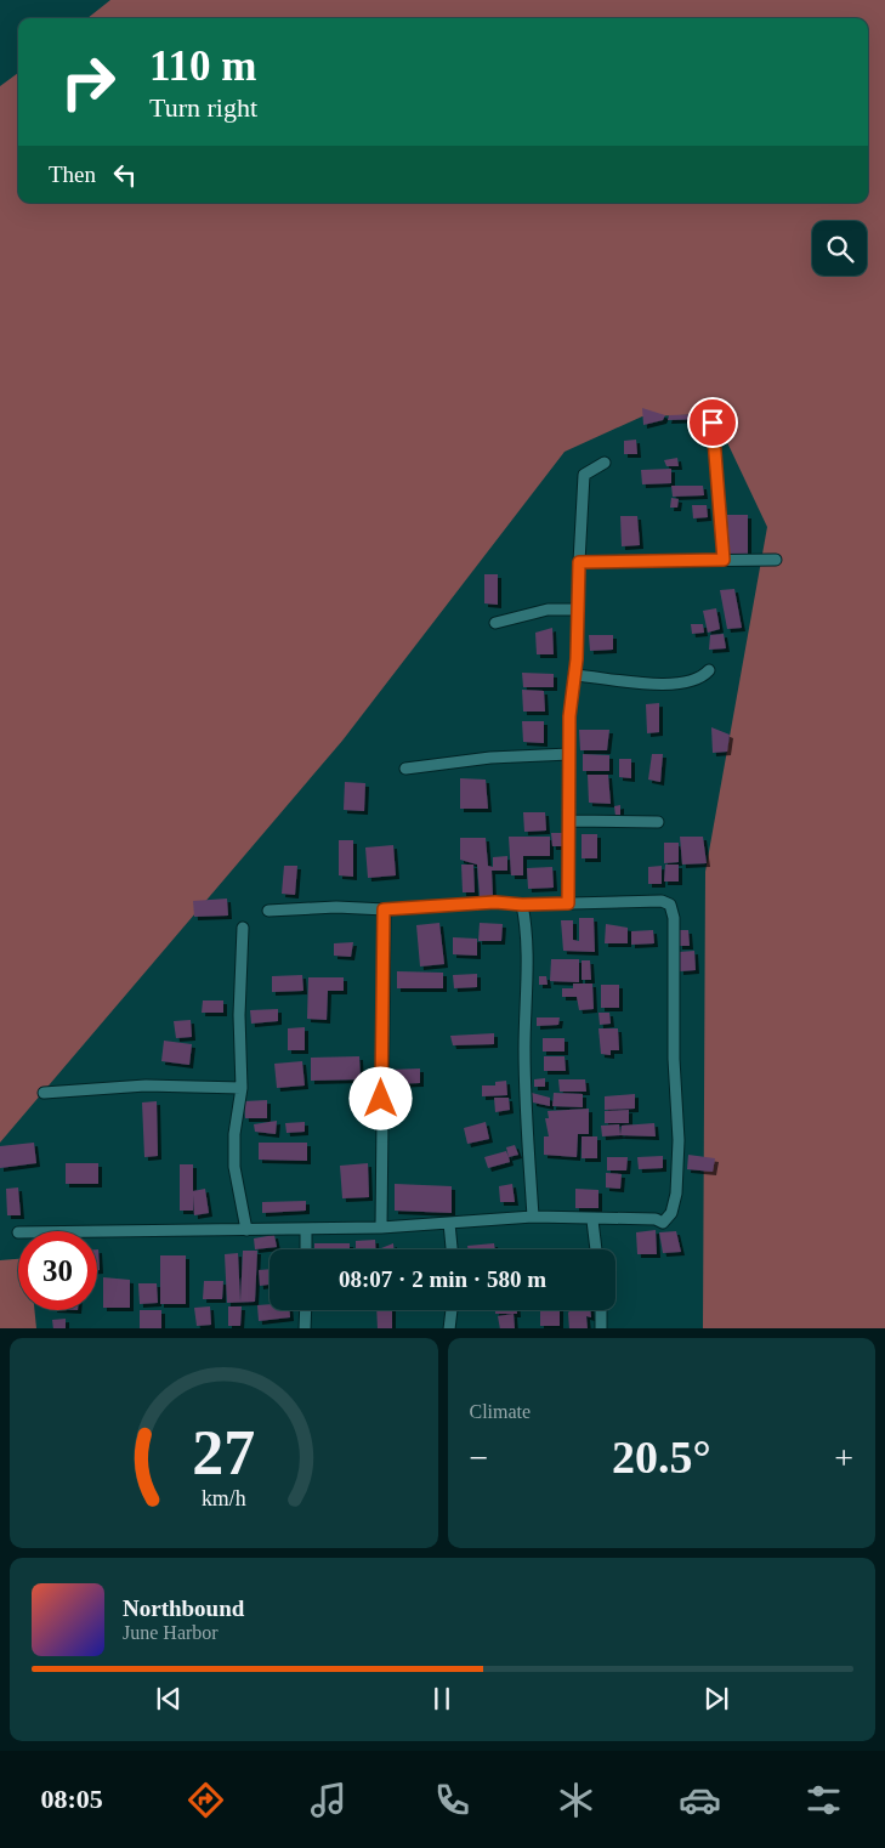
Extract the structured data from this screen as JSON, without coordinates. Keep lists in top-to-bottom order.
{
  "page": {
    "turn": ["110 m", "Turn right"],
    "then": "Then",
    "limit": "30",
    "trip": "08:07 · 2 min · 580 m",
    "tile": "Climate",
    "heat": ["−", "20.5°", "+"],
    "song": ["Northbound", "June Harbor"],
    "tabs": "08:05",
    "gauge": ["27", "km/h"]
  }
}
